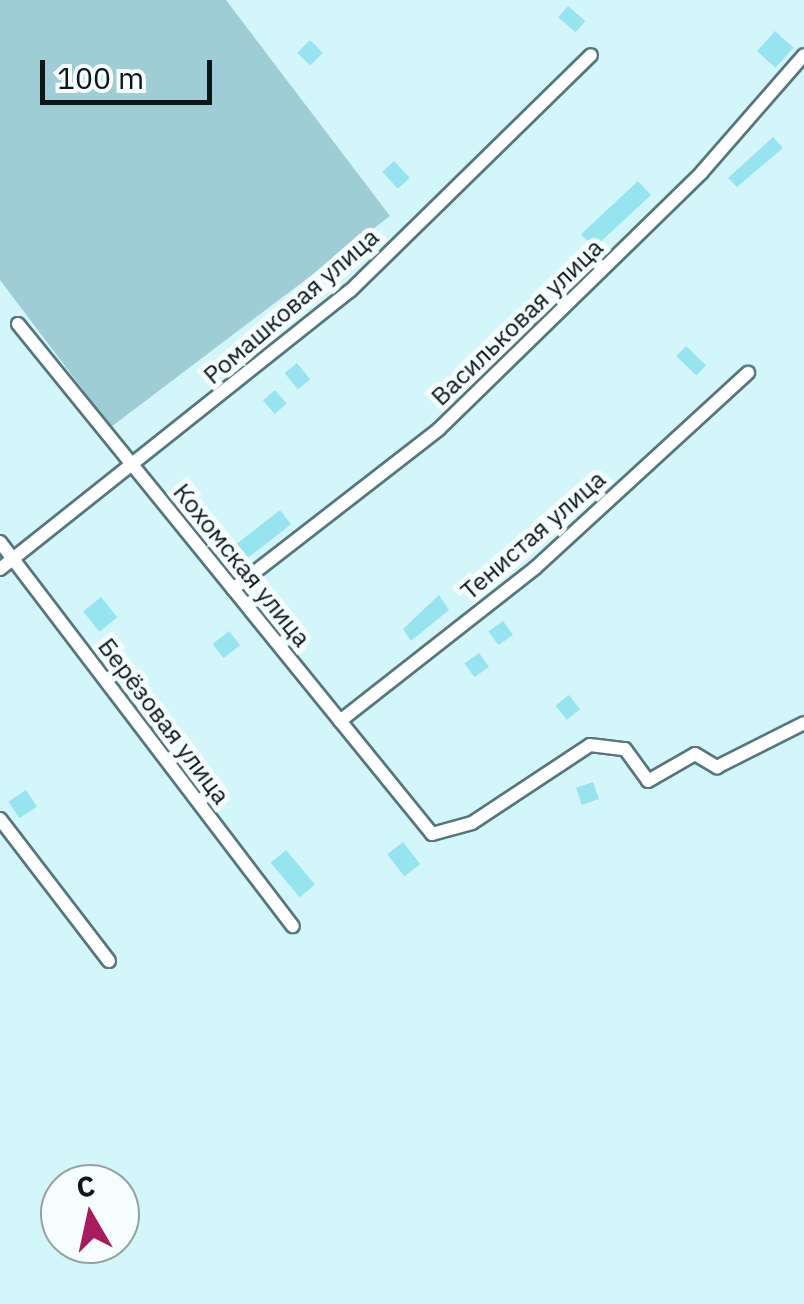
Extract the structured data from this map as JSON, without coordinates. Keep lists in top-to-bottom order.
{
  "streets": {
    "street": [
      "Ромашковая улица",
      "Васильковая улица",
      "Тенистая улица",
      "Кохомская улица",
      "Берёзовая улица"
    ]
  },
  "crossings": [
    ["Ромашковая улица", "Кохомская улица"],
    ["Ромашковая улица", "Берёзовая улица"],
    ["Васильковая улица", "Кохомская улица"],
    ["Тенистая улица", "Кохомская улица"]
  ],
  "scale_bar": "100 m",
  "north": "top"
}
